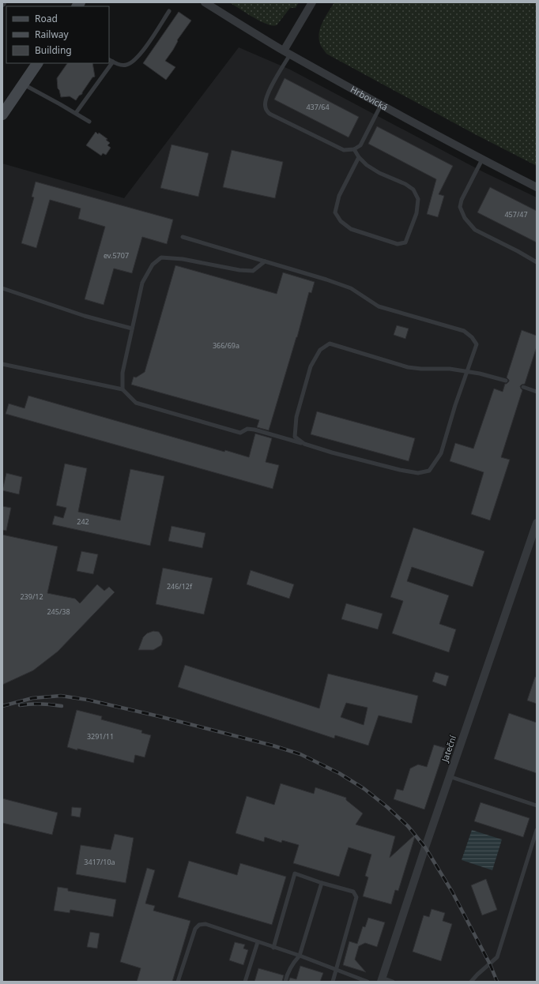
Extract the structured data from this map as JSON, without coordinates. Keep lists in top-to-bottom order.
{
  "streets": {
    "street": ["Hrbovická", "Jateční"]
  },
  "house_numbers": [
    "437/64",
    "457/47",
    "ev.5707",
    "366/69a",
    "242",
    "246/12f",
    "239/12",
    "245/38",
    "3291/11",
    "3417/10a"
  ],
  "legend": ["Road", "Railway", "Building"]
}
